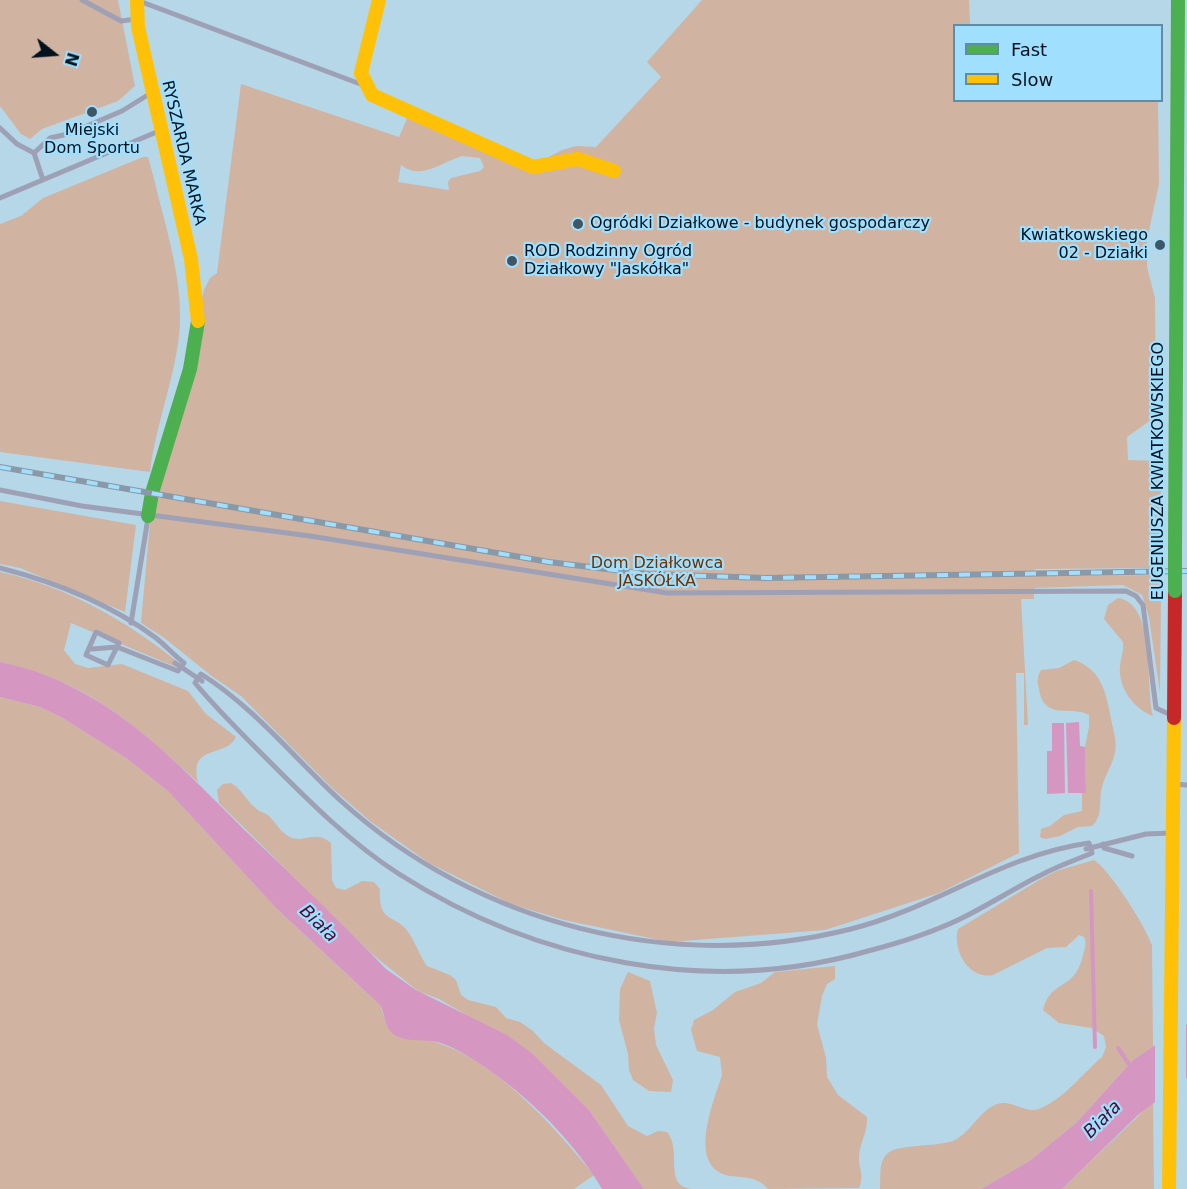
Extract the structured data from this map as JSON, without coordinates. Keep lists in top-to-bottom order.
{
  "streets": {
    "main road": ["RYSZARDA MARKA", "EUGENIUSZA KWIATKOWSKIEGO"]
  },
  "water": ["Biała"],
  "parks": ["Dom Działkowca JASKÓŁKA"],
  "places": [
    "Miejski Dom Sportu",
    "Ogródki Działkowe - budynek gospodarczy",
    "Kwiatkowskiego 02 - Działki",
    "ROD Rodzinny Ogród Działkowy \"Jaskółka\""
  ],
  "legend": ["Fast", "Slow"],
  "north": "right"
}
